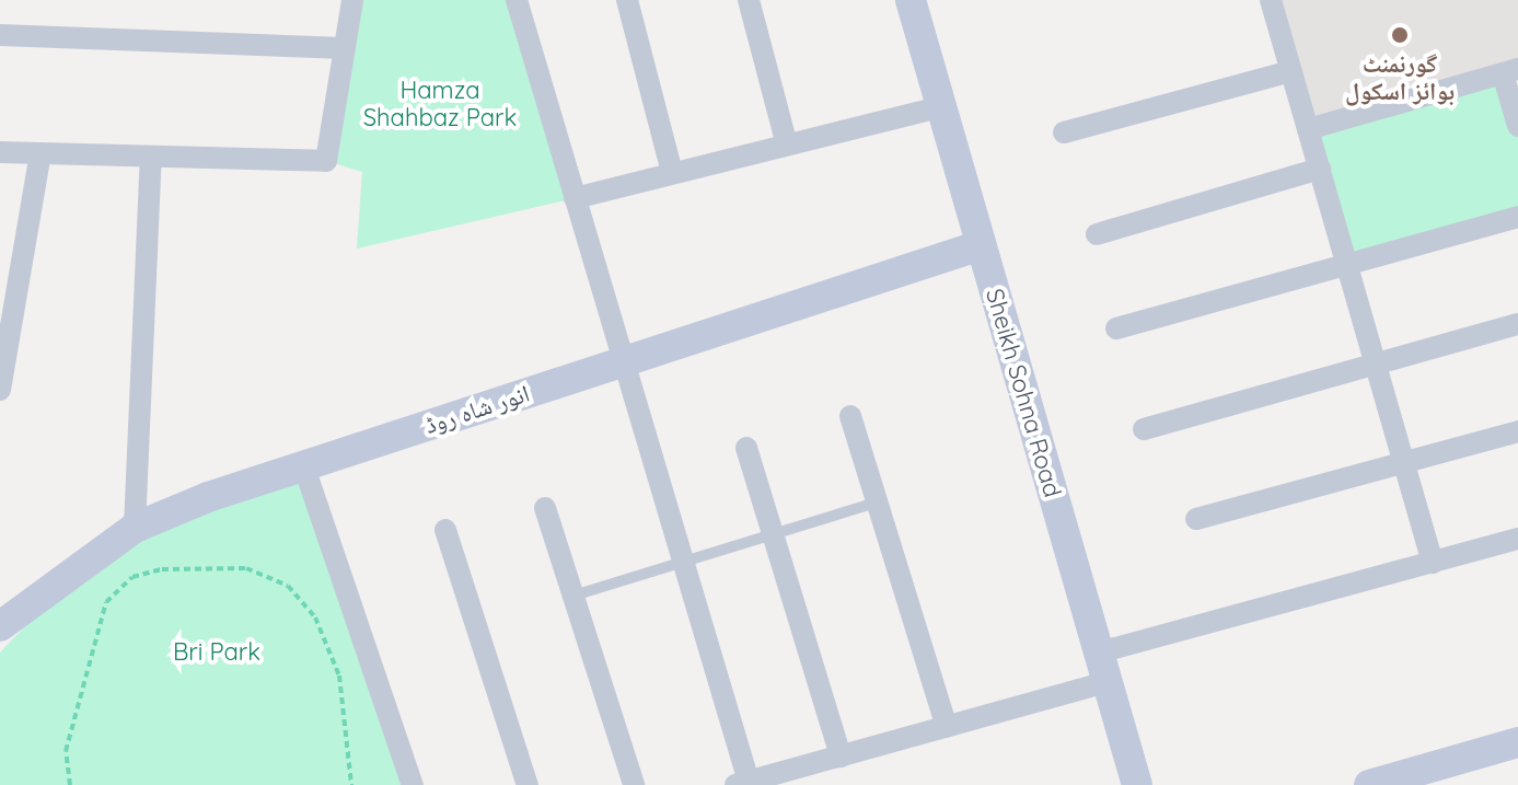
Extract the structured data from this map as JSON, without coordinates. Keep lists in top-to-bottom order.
{
  "streets": {
    "street": ["Sheikh Sohna Road", "انور شاہ روڈ"]
  },
  "crossings": [
    ["Sheikh Sohna Road", "انور شاہ روڈ"]
  ],
  "parks": ["Hamza Shahbaz Park", "Bri Park"],
  "places": ["گورنمنٹ بوائز اسکول"]
}
